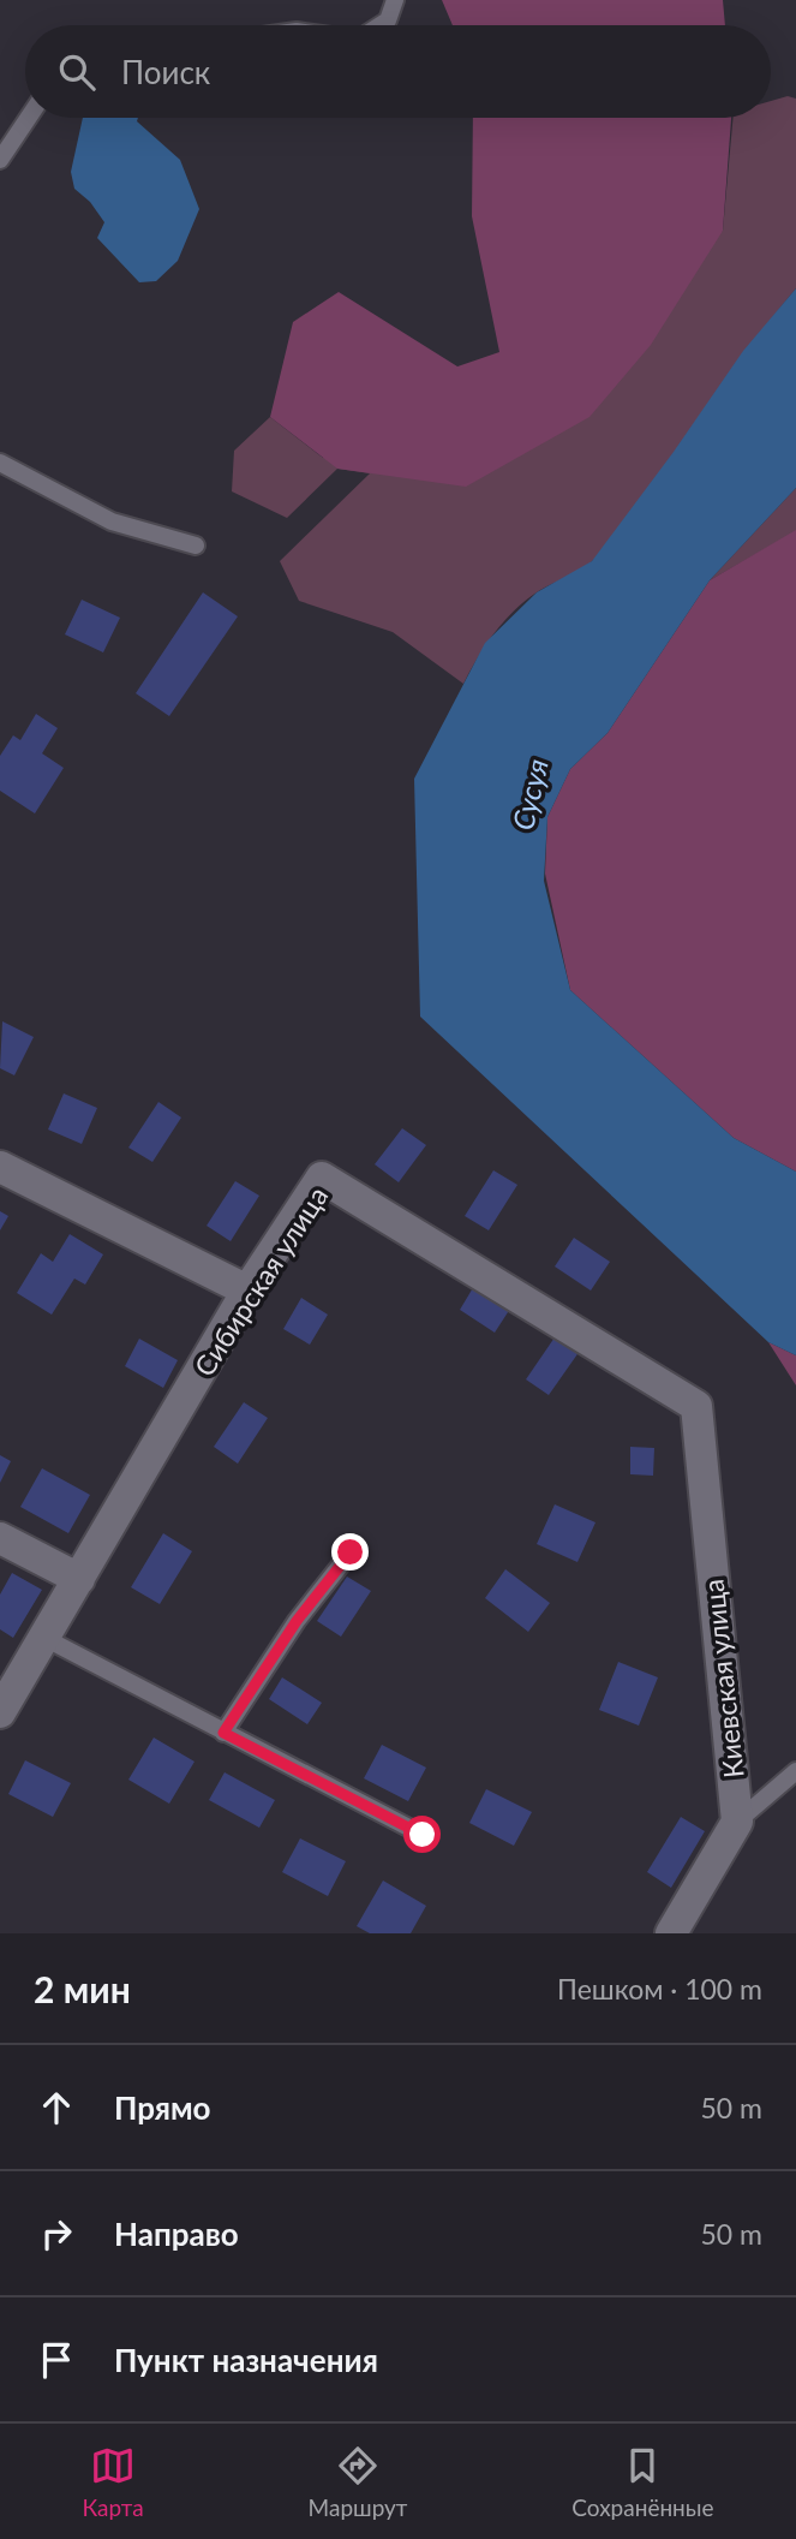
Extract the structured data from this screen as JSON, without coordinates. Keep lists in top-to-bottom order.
{
  "streets": {
    "street": ["Сибирская улица", "Киевская улица"]
  },
  "crossings": [
    ["Сибирская улица", "Киевская улица"]
  ],
  "water": ["Сусуя"],
  "page": {
    "search": "Поиск",
    "heading": ["2 мин", "Пешком · 100 m"],
    "list": [
      ["Прямо", "50 m"],
      ["Направо", "50 m"],
      "Пункт назначения"
    ],
    "nav": ["Карта", "Маршрут", "Сохранённые"]
  }
}
